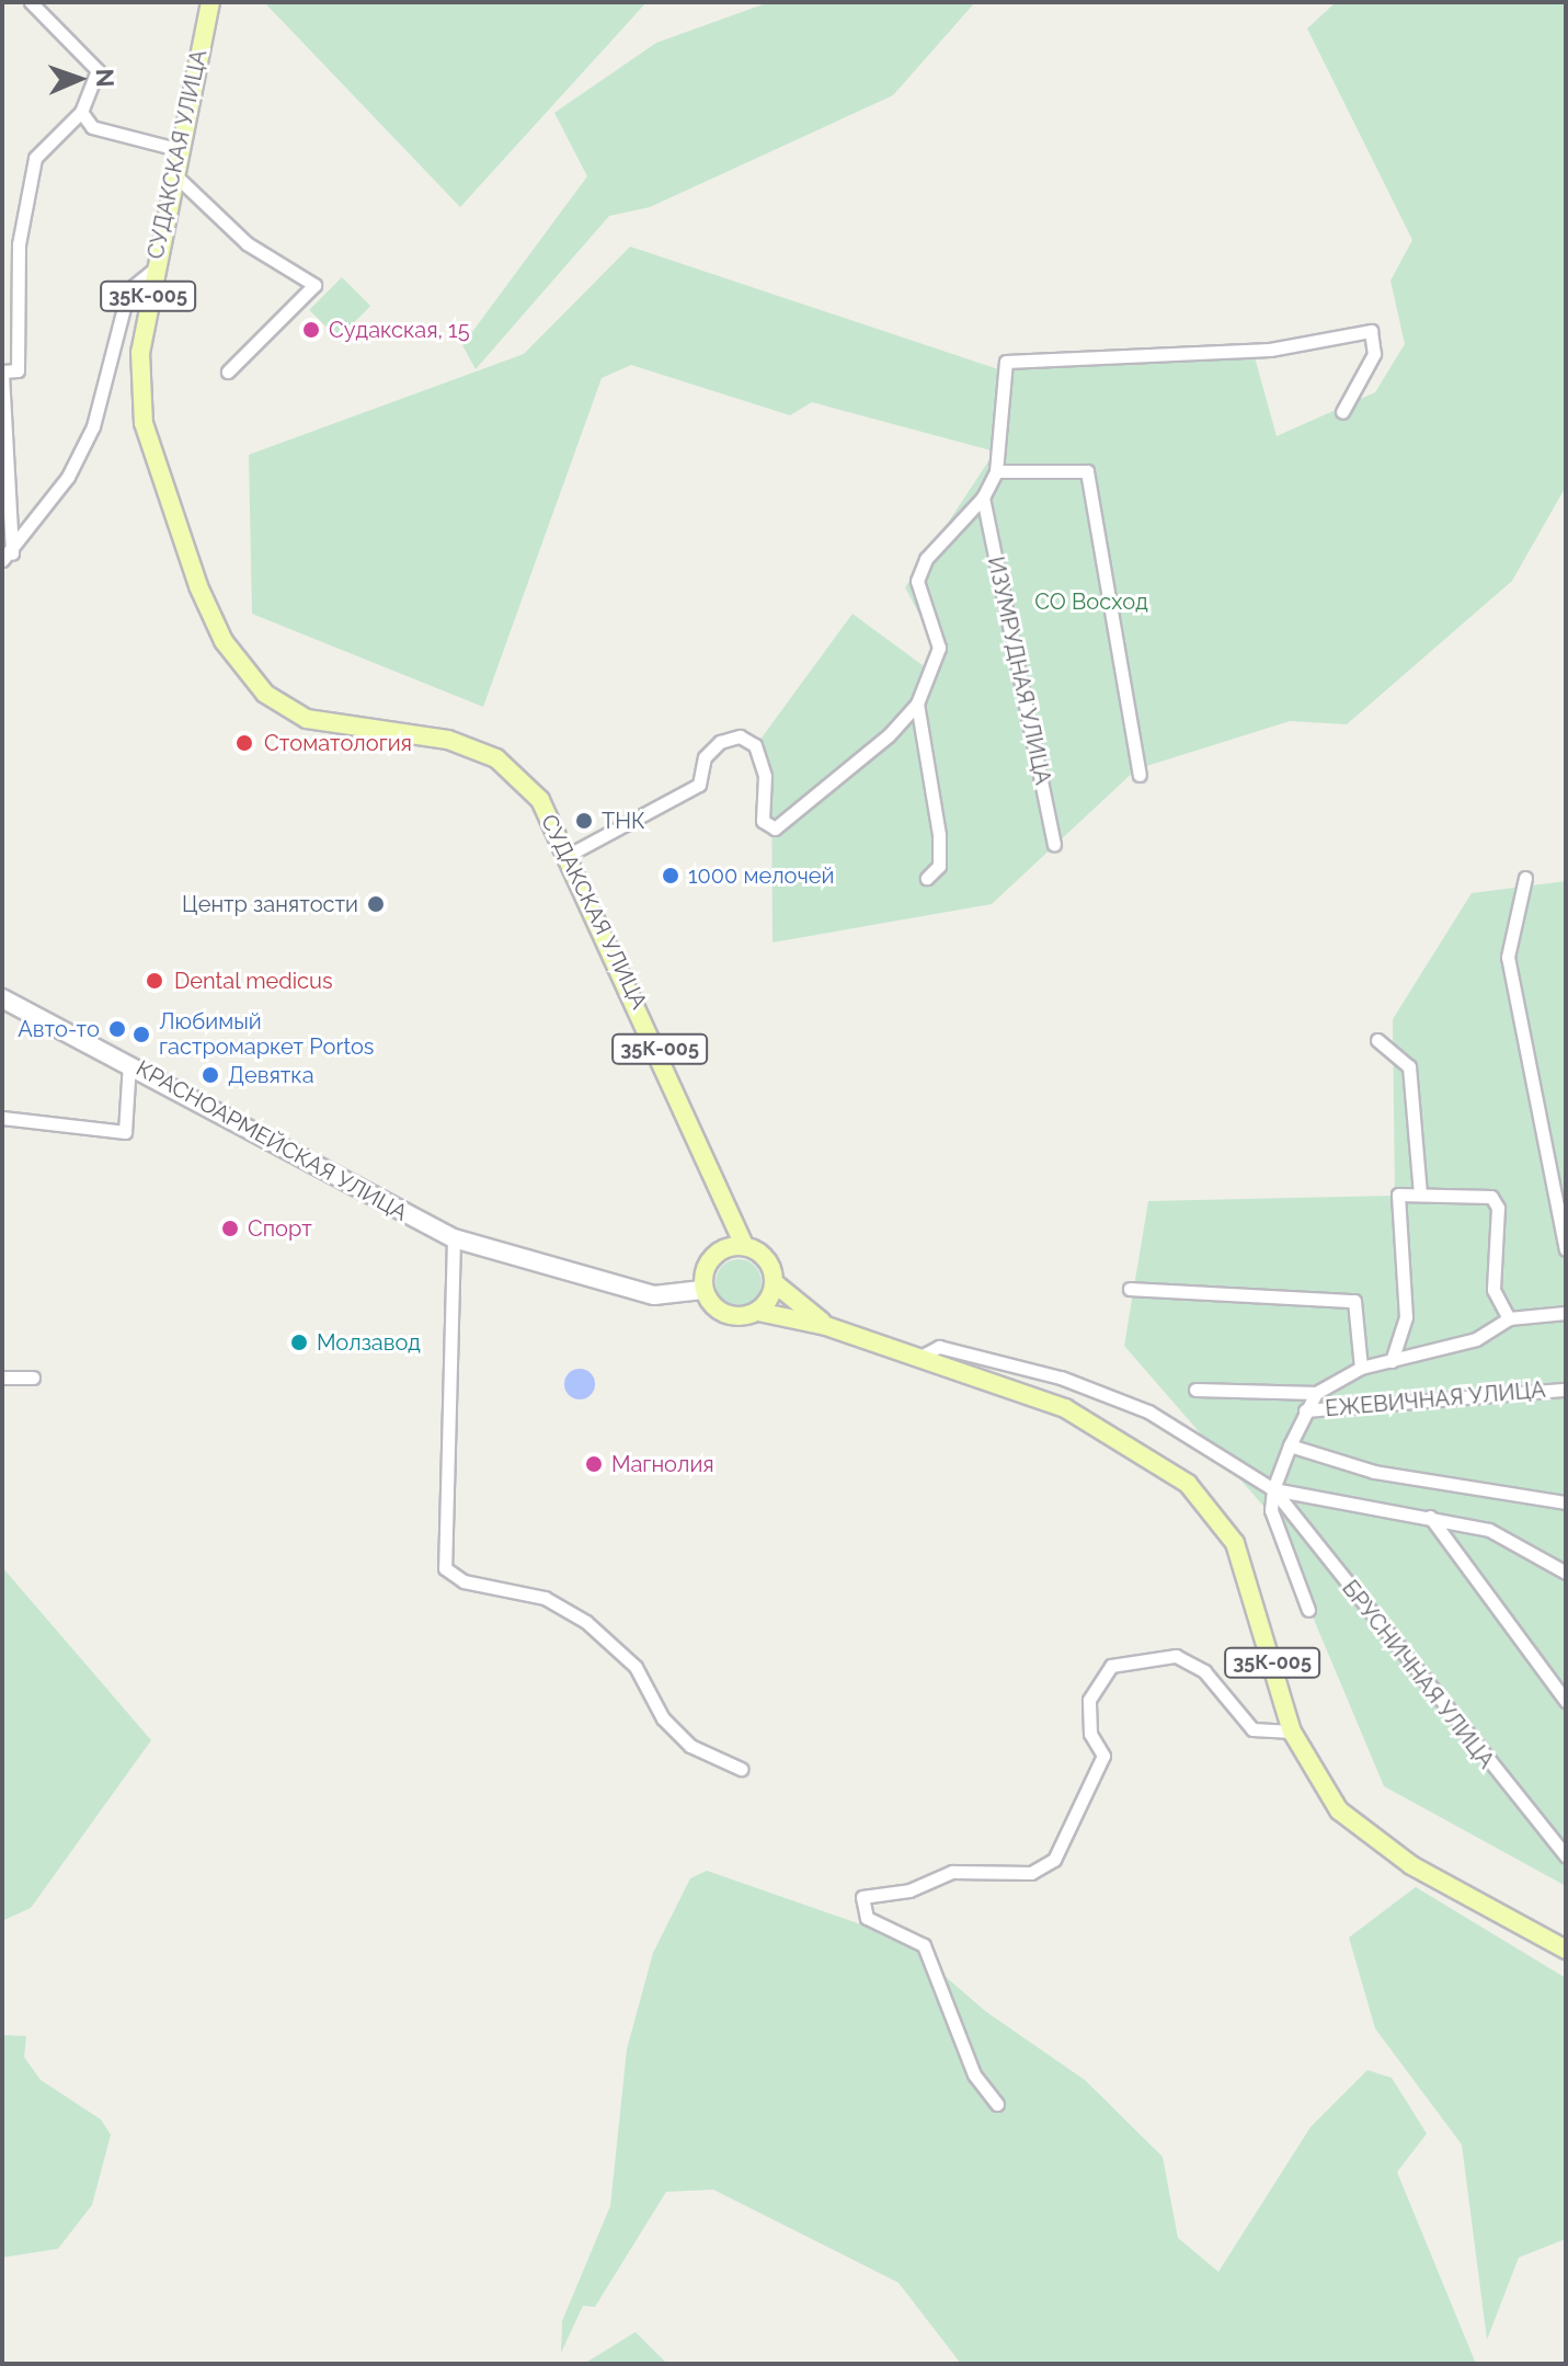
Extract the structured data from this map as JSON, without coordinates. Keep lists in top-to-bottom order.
{
  "streets": {
    "main road": ["СУДАКСКАЯ УЛИЦА", "35К-005", "КРАСНОАРМЕЙСКАЯ УЛИЦА"],
    "street": ["ИЗУМРУДНАЯ УЛИЦА", "ЕЖЕВИЧНАЯ УЛИЦА", "БРУСНИЧНАЯ УЛИЦА"]
  },
  "crossings": [
    ["СУДАКСКАЯ УЛИЦА", "35К-005"],
    ["СУДАКСКАЯ УЛИЦА", "КРАСНОАРМЕЙСКАЯ УЛИЦА"],
    ["35К-005", "КРАСНОАРМЕЙСКАЯ УЛИЦА"]
  ],
  "parks": ["СО Восход"],
  "places": [
    "Судакская, 15",
    "Стоматология",
    "ТНК",
    "1000 мелочей",
    "Центр занятости",
    "Dental medicus",
    "Авто-то",
    "Любимый гастромаркет Portos",
    "Девятка",
    "Спорт",
    "Молзавод",
    "Магнолия"
  ],
  "north": "right"
}
